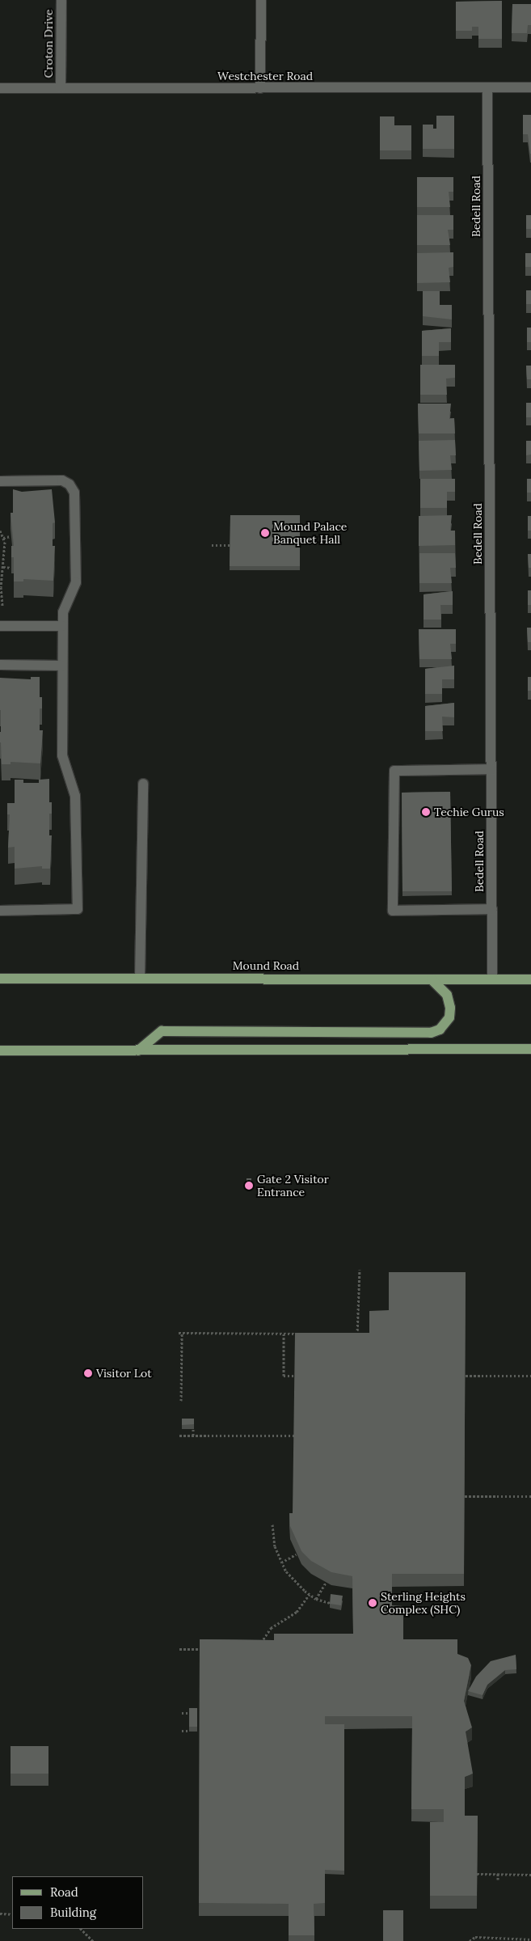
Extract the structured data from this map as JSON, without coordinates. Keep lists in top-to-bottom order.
{
  "streets": {
    "main road": ["Mound Road"],
    "street": ["Croton Drive", "Westchester Road", "Bedell Road"]
  },
  "crossings": [
    ["Croton Drive", "Westchester Road"],
    ["Westchester Road", "Bedell Road"],
    ["Bedell Road", "Mound Road"]
  ],
  "places": [
    "Mound Palace Banquet Hall",
    "Techie Gurus",
    "Gate 2 Visitor Entrance",
    "Visitor Lot",
    "Sterling Heights Complex (SHC)"
  ],
  "legend": ["Road", "Building"]
}
